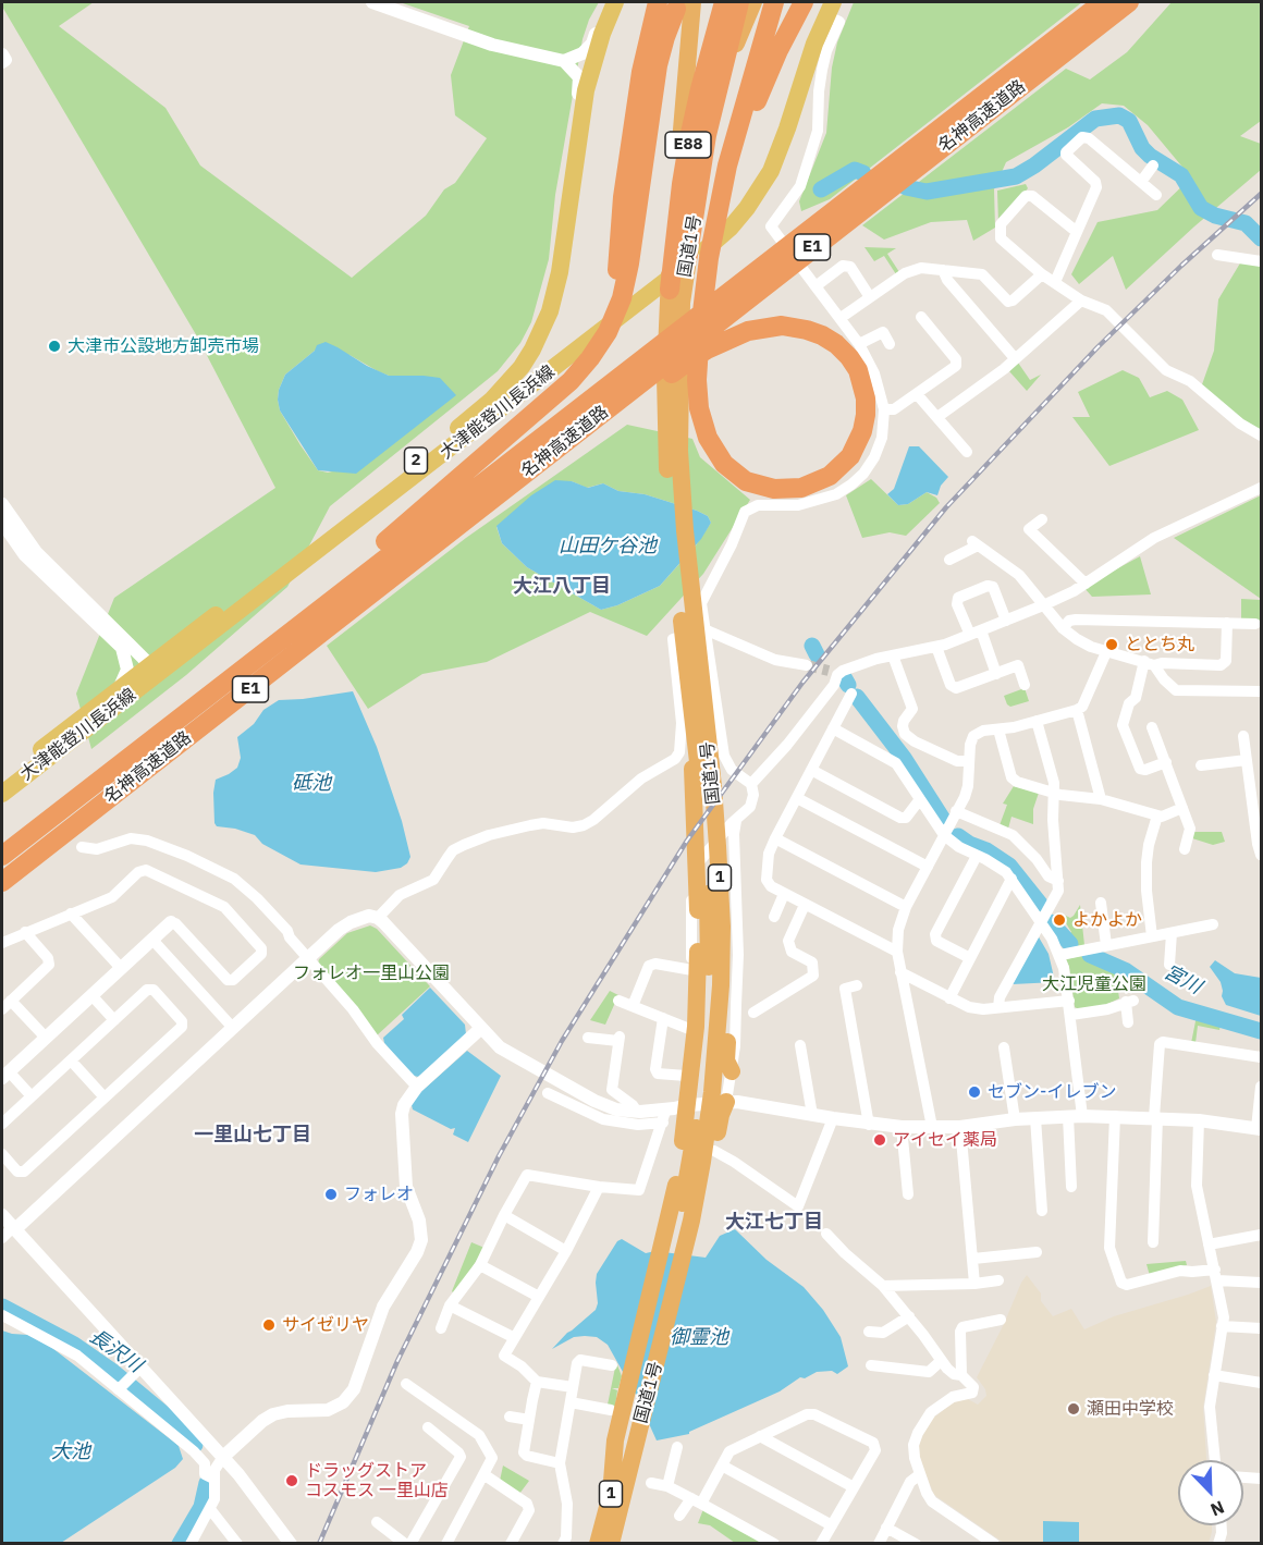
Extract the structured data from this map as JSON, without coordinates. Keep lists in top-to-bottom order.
{
  "streets": {
    "highway": [
      "名神高速道路",
      "E88",
      "国道1号",
      "E1",
      "1"
    ],
    "main road": ["大津能登川長浜線", "2"]
  },
  "crossings": [
    ["名神高速道路", "E88"],
    ["E88", "国道1号"],
    ["E88", "大津能登川長浜線"]
  ],
  "districts": ["大江八丁目", "一里山七丁目", "大江七丁目"],
  "water": [
    "山田ケ谷池",
    "砥池",
    "宮川",
    "御霊池",
    "長沢川",
    "大池"
  ],
  "parks": ["フォレオ一里山公園", "大江児童公園"],
  "places": [
    "大津市公設地方卸売市場",
    "ととち丸",
    "よかよか",
    "セブン-イレブン",
    "アイセイ薬局",
    "フォレオ",
    "サイゼリヤ",
    "瀬田中学校",
    "ドラッグストア コスモス 一里山店"
  ],
  "north": "bottom right"
}
